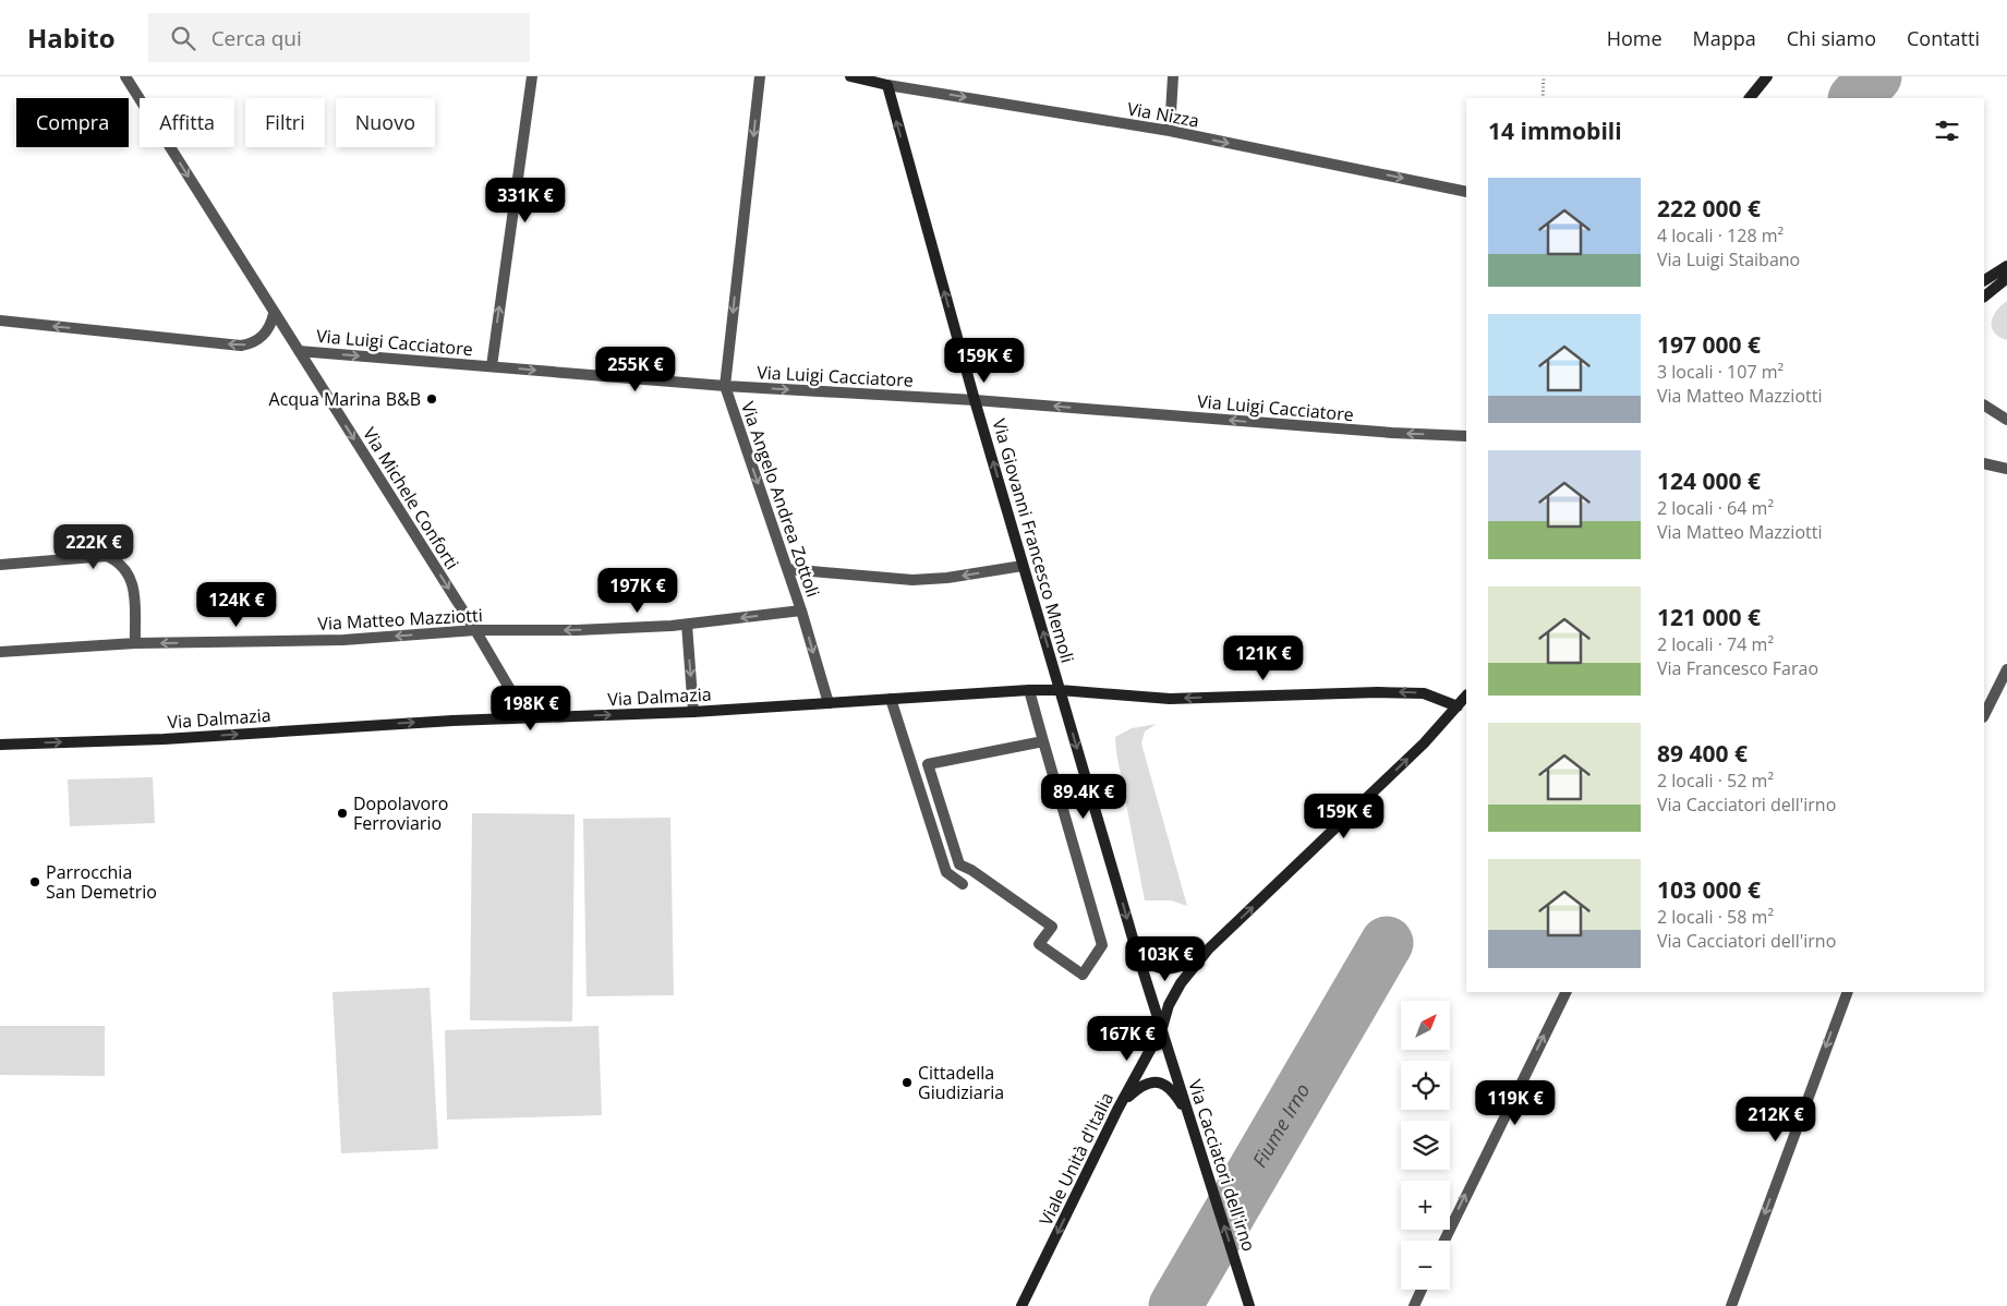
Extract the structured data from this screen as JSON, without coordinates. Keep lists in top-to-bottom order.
{
  "streets": {
    "main road": [
      "Via Nizza",
      "Via Giovanni Francesco Memoli",
      "Via Dalmazia",
      "Viale Unità d'Italia",
      "Via Cacciatori dell'irno"
    ],
    "street": [
      "Via Luigi Cacciatore",
      "Via Michele Conforti",
      "Via Angelo Andrea Zottoli",
      "Via Matteo Mazziotti"
    ]
  },
  "crossings": [
    ["Via Nizza", "Via Giovanni Francesco Memoli"],
    ["Via Luigi Cacciatore", "Via Michele Conforti"],
    ["Via Luigi Cacciatore", "Via Angelo Andrea Zottoli"],
    ["Via Luigi Cacciatore", "Via Giovanni Francesco Memoli"],
    ["Via Michele Conforti", "Via Matteo Mazziotti"],
    ["Via Michele Conforti", "Via Dalmazia"],
    ["Via Angelo Andrea Zottoli", "Via Matteo Mazziotti"],
    ["Via Angelo Andrea Zottoli", "Via Dalmazia"],
    ["Via Giovanni Francesco Memoli", "Via Dalmazia"],
    ["Via Giovanni Francesco Memoli", "Via Cacciatori dell'irno"],
    ["Via Dalmazia", "Via Cacciatori dell'irno"],
    ["Viale Unità d'Italia", "Via Cacciatori dell'irno"]
  ],
  "one_way": [
    "Via Nizza",
    "Via Michele Conforti",
    "Via Angelo Andrea Zottoli",
    "Via Giovanni Francesco Memoli",
    "Via Matteo Mazziotti",
    "Viale Unità d'Italia"
  ],
  "water": ["Fiume Irno"],
  "places": [
    "Acqua Marina B&B",
    "Dopolavoro Ferroviario",
    "Parrocchia San Demetrio",
    "Cittadella Giudiziaria"
  ],
  "north": "top right",
  "page": {
    "header": "Habito",
    "search": "Cerca qui",
    "nav": [
      "Home",
      "Mappa",
      "Chi siamo",
      "Contatti"
    ],
    "chip": [
      "Compra",
      "Affitta",
      "Filtri",
      "Nuovo"
    ],
    "heading": "14 immobili",
    "list": [
      {
        "name": "222 000 €",
        "note": "4 locali · 128 m² · Via Luigi Staibano"
      },
      {
        "name": "197 000 €",
        "note": "3 locali · 107 m² · Via Matteo Mazziotti"
      },
      {
        "name": "124 000 €",
        "note": "2 locali · 64 m² · Via Matteo Mazziotti"
      },
      {
        "name": "121 000 €",
        "note": "2 locali · 74 m² · Via Francesco Farao"
      },
      {
        "name": "89 400 €",
        "note": "2 locali · 52 m² · Via Cacciatori dell'irno"
      },
      {
        "name": "103 000 €",
        "note": "2 locali · 58 m² · Via Cacciatori dell'irno"
      }
    ],
    "price": [
      "331K €",
      "159K €",
      "255K €",
      "222K €",
      "197K €",
      "124K €",
      "121K €",
      "198K €",
      "89.4K €",
      "159K €",
      "103K €",
      "167K €",
      "119K €",
      "212K €"
    ],
    "map_buttons": ["+", "−"]
  }
}
